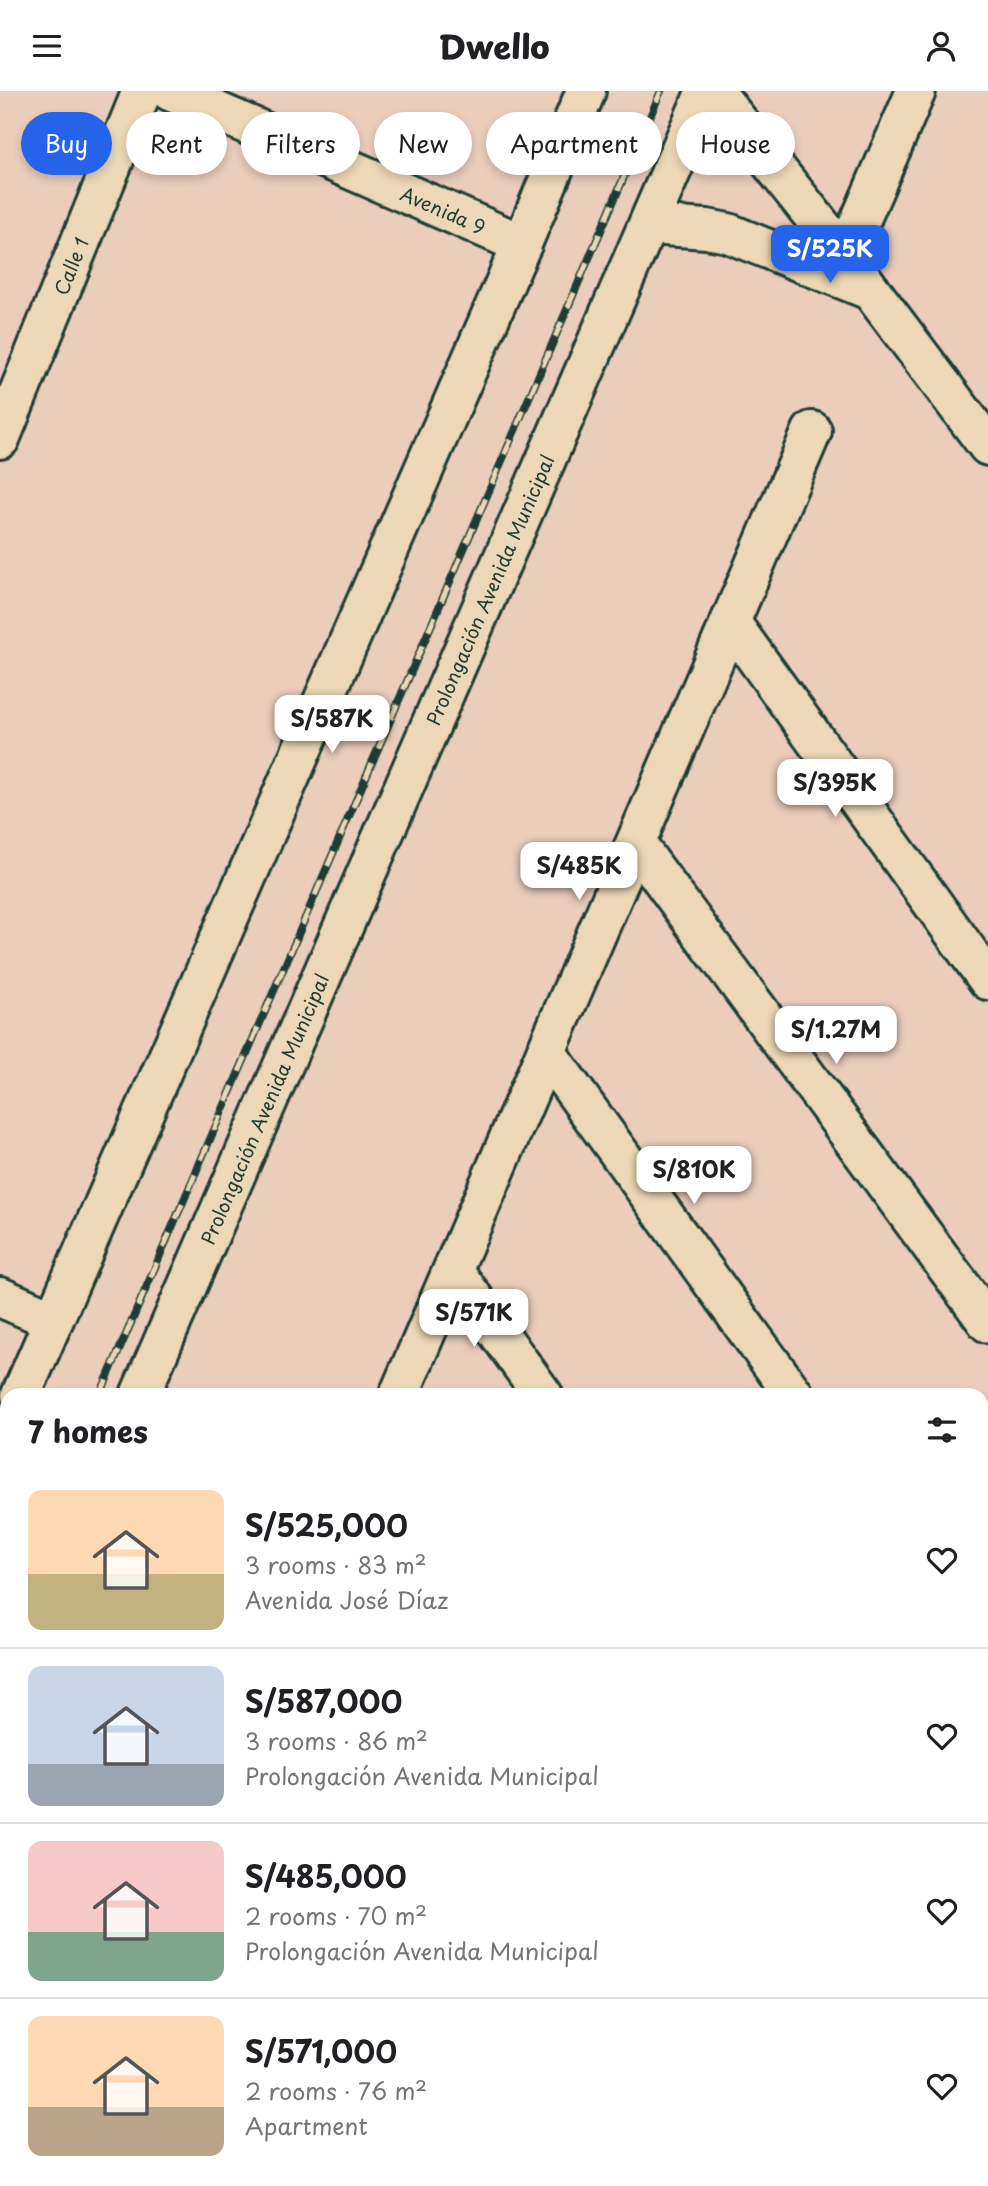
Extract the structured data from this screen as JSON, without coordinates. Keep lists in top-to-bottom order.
{
  "streets": {
    "street": ["Avenida 9", "Calle 1", "Prolongación Avenida Municipal"]
  },
  "page": {
    "header": "Dwello",
    "chip": [
      "Buy",
      "Rent",
      "Filters",
      "New",
      "Apartment",
      "House"
    ],
    "price": [
      "S/525K",
      "S/587K",
      "S/395K",
      "S/485K",
      "S/1.27M",
      "S/810K",
      "S/571K"
    ],
    "heading": "7 homes",
    "list": [
      {
        "name": "S/525,000",
        "note": "3 rooms · 83 m² · Avenida José Díaz"
      },
      {
        "name": "S/587,000",
        "note": "3 rooms · 86 m² · Prolongación Avenida Municipal"
      },
      {
        "name": "S/485,000",
        "note": "2 rooms · 70 m² · Prolongación Avenida Municipal"
      },
      {
        "name": "S/571,000",
        "note": "2 rooms · 76 m² · Apartment"
      }
    ]
  }
}
